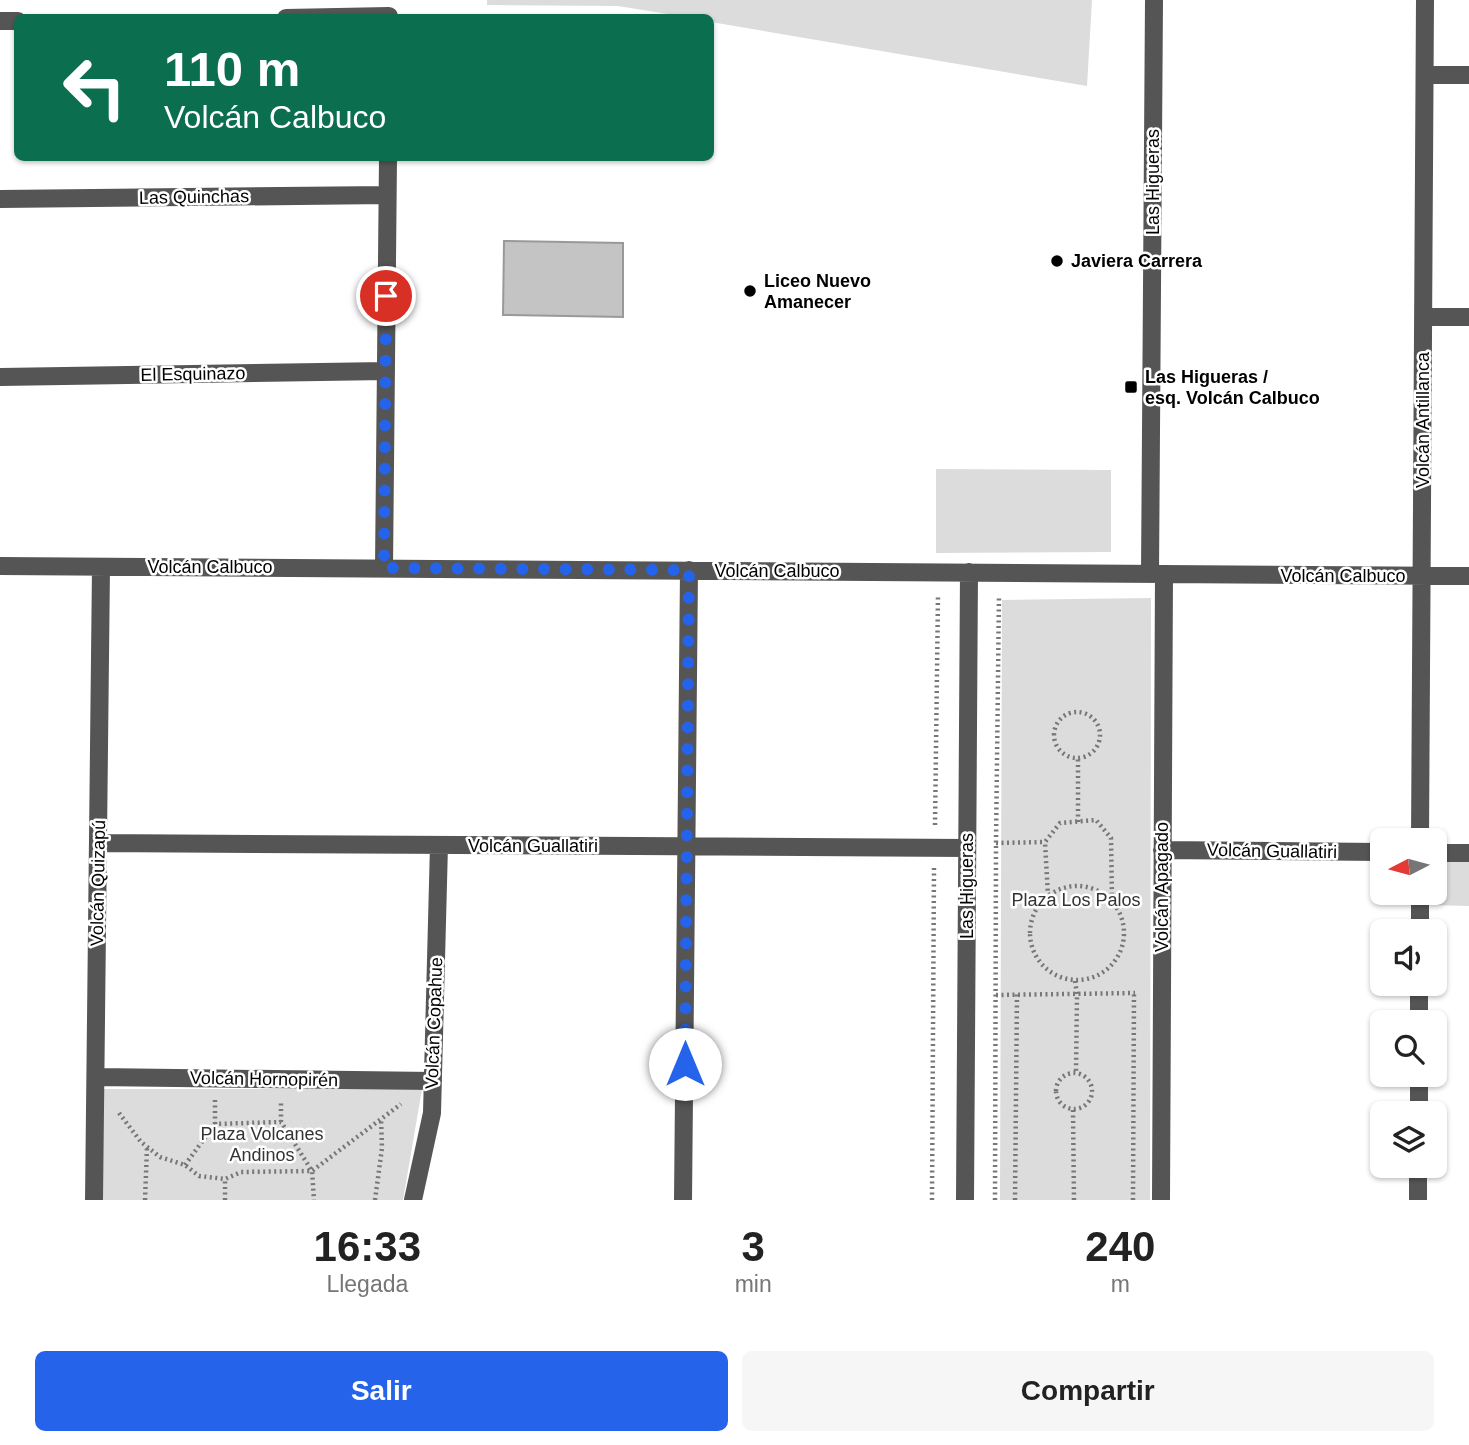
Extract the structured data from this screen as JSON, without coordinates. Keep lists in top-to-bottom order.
{
  "streets": {
    "street": [
      "Las Higueras",
      "Las Quinchas",
      "El Esquinazo",
      "Volcán Antillanca",
      "Volcán Calbuco",
      "Volcán Guallatiri",
      "Volcán Quizapú",
      "Volcán Apagado",
      "Volcán Copahue",
      "Volcán Hornopirén"
    ]
  },
  "crossings": [
    ["Las Higueras", "Volcán Calbuco"],
    ["Las Higueras", "Volcán Guallatiri"],
    ["Las Higueras", "Volcán Apagado"],
    ["Volcán Antillanca", "Volcán Calbuco"],
    ["Volcán Calbuco", "Volcán Quizapú"],
    ["Volcán Calbuco", "Volcán Apagado"],
    ["Volcán Guallatiri", "Volcán Quizapú"],
    ["Volcán Guallatiri", "Volcán Apagado"],
    ["Volcán Guallatiri", "Volcán Copahue"],
    ["Volcán Quizapú", "Volcán Hornopirén"],
    ["Volcán Copahue", "Volcán Hornopirén"]
  ],
  "parks": ["Plaza Los Palos", "Plaza Volcanes Andinos"],
  "places": {
    "other": ["Javiera Carrera", "Liceo Nuevo Amanecer"],
    "transit": ["Las Higueras / esq. Volcán Calbuco"]
  },
  "north": "left",
  "page": {
    "turn": ["110 m", "Volcán Calbuco"],
    "eta": [
      "16:33",
      "Llegada",
      "3",
      "min",
      "240",
      "m"
    ],
    "buttons": ["Salir", "Compartir"]
  }
}
